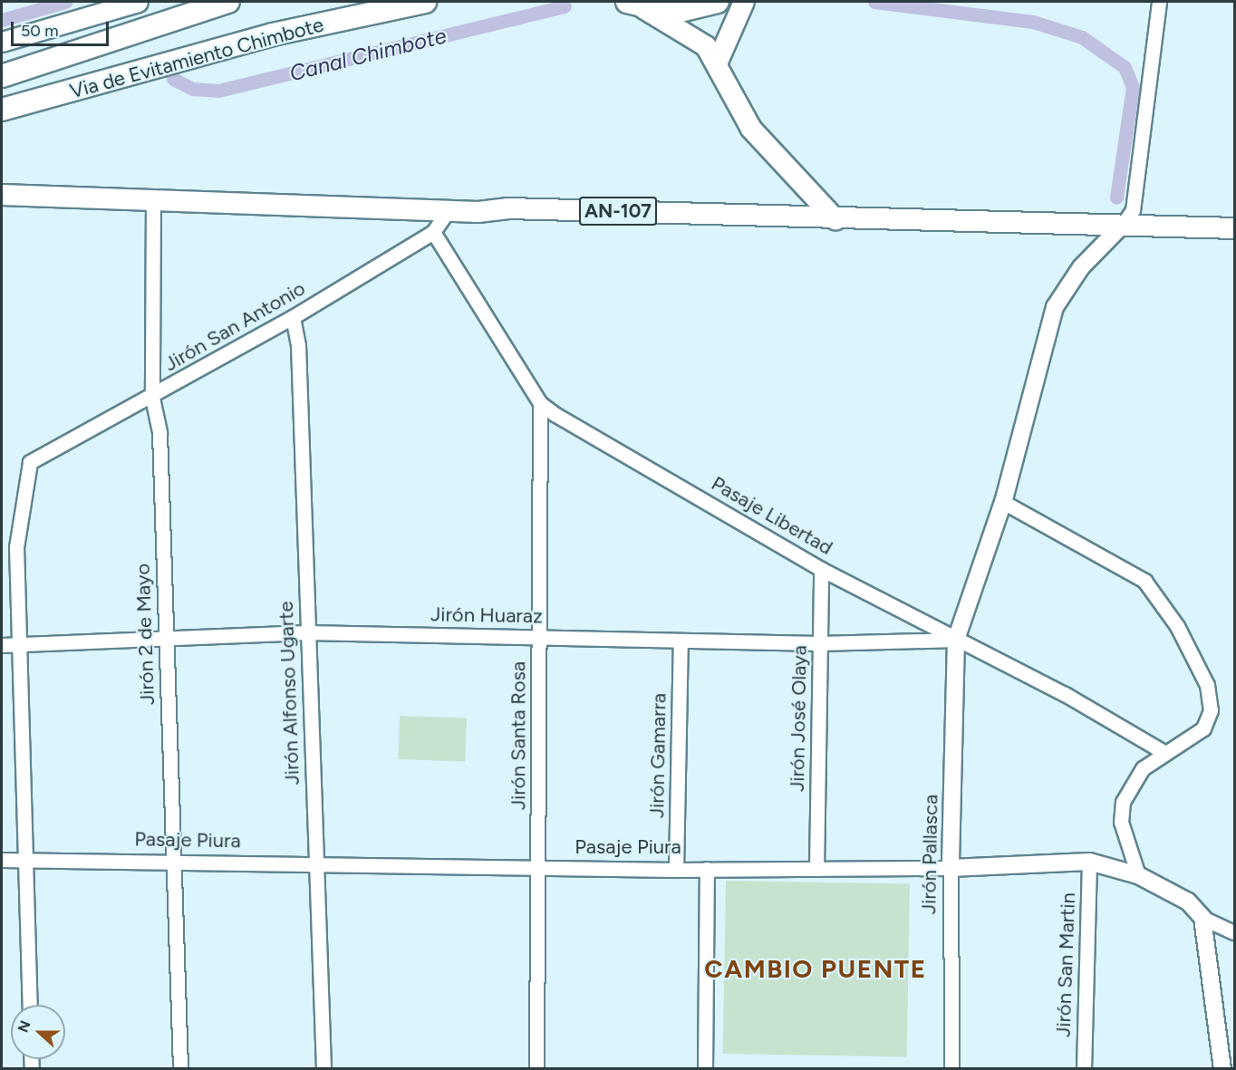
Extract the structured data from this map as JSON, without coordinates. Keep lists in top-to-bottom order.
{
  "streets": {
    "highway": ["Via de Evitamiento Chimbote"],
    "main road": ["AN-107"],
    "street": [
      "Jirón San Antonio",
      "Pasaje Libertad",
      "Jirón Huaraz",
      "Jirón 2 de Mayo",
      "Jirón Alfonso Ugarte",
      "Jirón José Olaya",
      "Jirón Santa Rosa",
      "Jirón Gamarra",
      "Pasaje Piura",
      "Jirón Pallasca",
      "Jirón San Martin"
    ]
  },
  "crossings": [
    ["AN-107", "Jirón San Antonio"],
    ["AN-107", "Jirón 2 de Mayo"],
    ["AN-107", "Jirón Pallasca"],
    ["Jirón San Antonio", "Pasaje Libertad"],
    ["Jirón San Antonio", "Jirón Huaraz"],
    ["Jirón San Antonio", "Jirón 2 de Mayo"],
    ["Jirón San Antonio", "Jirón Alfonso Ugarte"],
    ["Pasaje Libertad", "Jirón Huaraz"],
    ["Pasaje Libertad", "Jirón José Olaya"],
    ["Pasaje Libertad", "Jirón Santa Rosa"],
    ["Pasaje Libertad", "Jirón Pallasca"],
    ["Jirón Huaraz", "Jirón 2 de Mayo"],
    ["Jirón Huaraz", "Jirón Alfonso Ugarte"],
    ["Jirón Huaraz", "Jirón José Olaya"],
    ["Jirón Huaraz", "Jirón Santa Rosa"],
    ["Jirón Huaraz", "Jirón Gamarra"],
    ["Jirón Huaraz", "Jirón Pallasca"],
    ["Jirón 2 de Mayo", "Pasaje Piura"],
    ["Jirón Alfonso Ugarte", "Pasaje Piura"],
    ["Jirón José Olaya", "Pasaje Piura"],
    ["Jirón Santa Rosa", "Pasaje Piura"],
    ["Jirón Gamarra", "Pasaje Piura"],
    ["Pasaje Piura", "Jirón Pallasca"],
    ["Pasaje Piura", "Jirón San Martin"]
  ],
  "districts": ["CAMBIO PUENTE"],
  "water": ["Canal Chimbote"],
  "scale_bar": "50 m",
  "north": "left"
}
